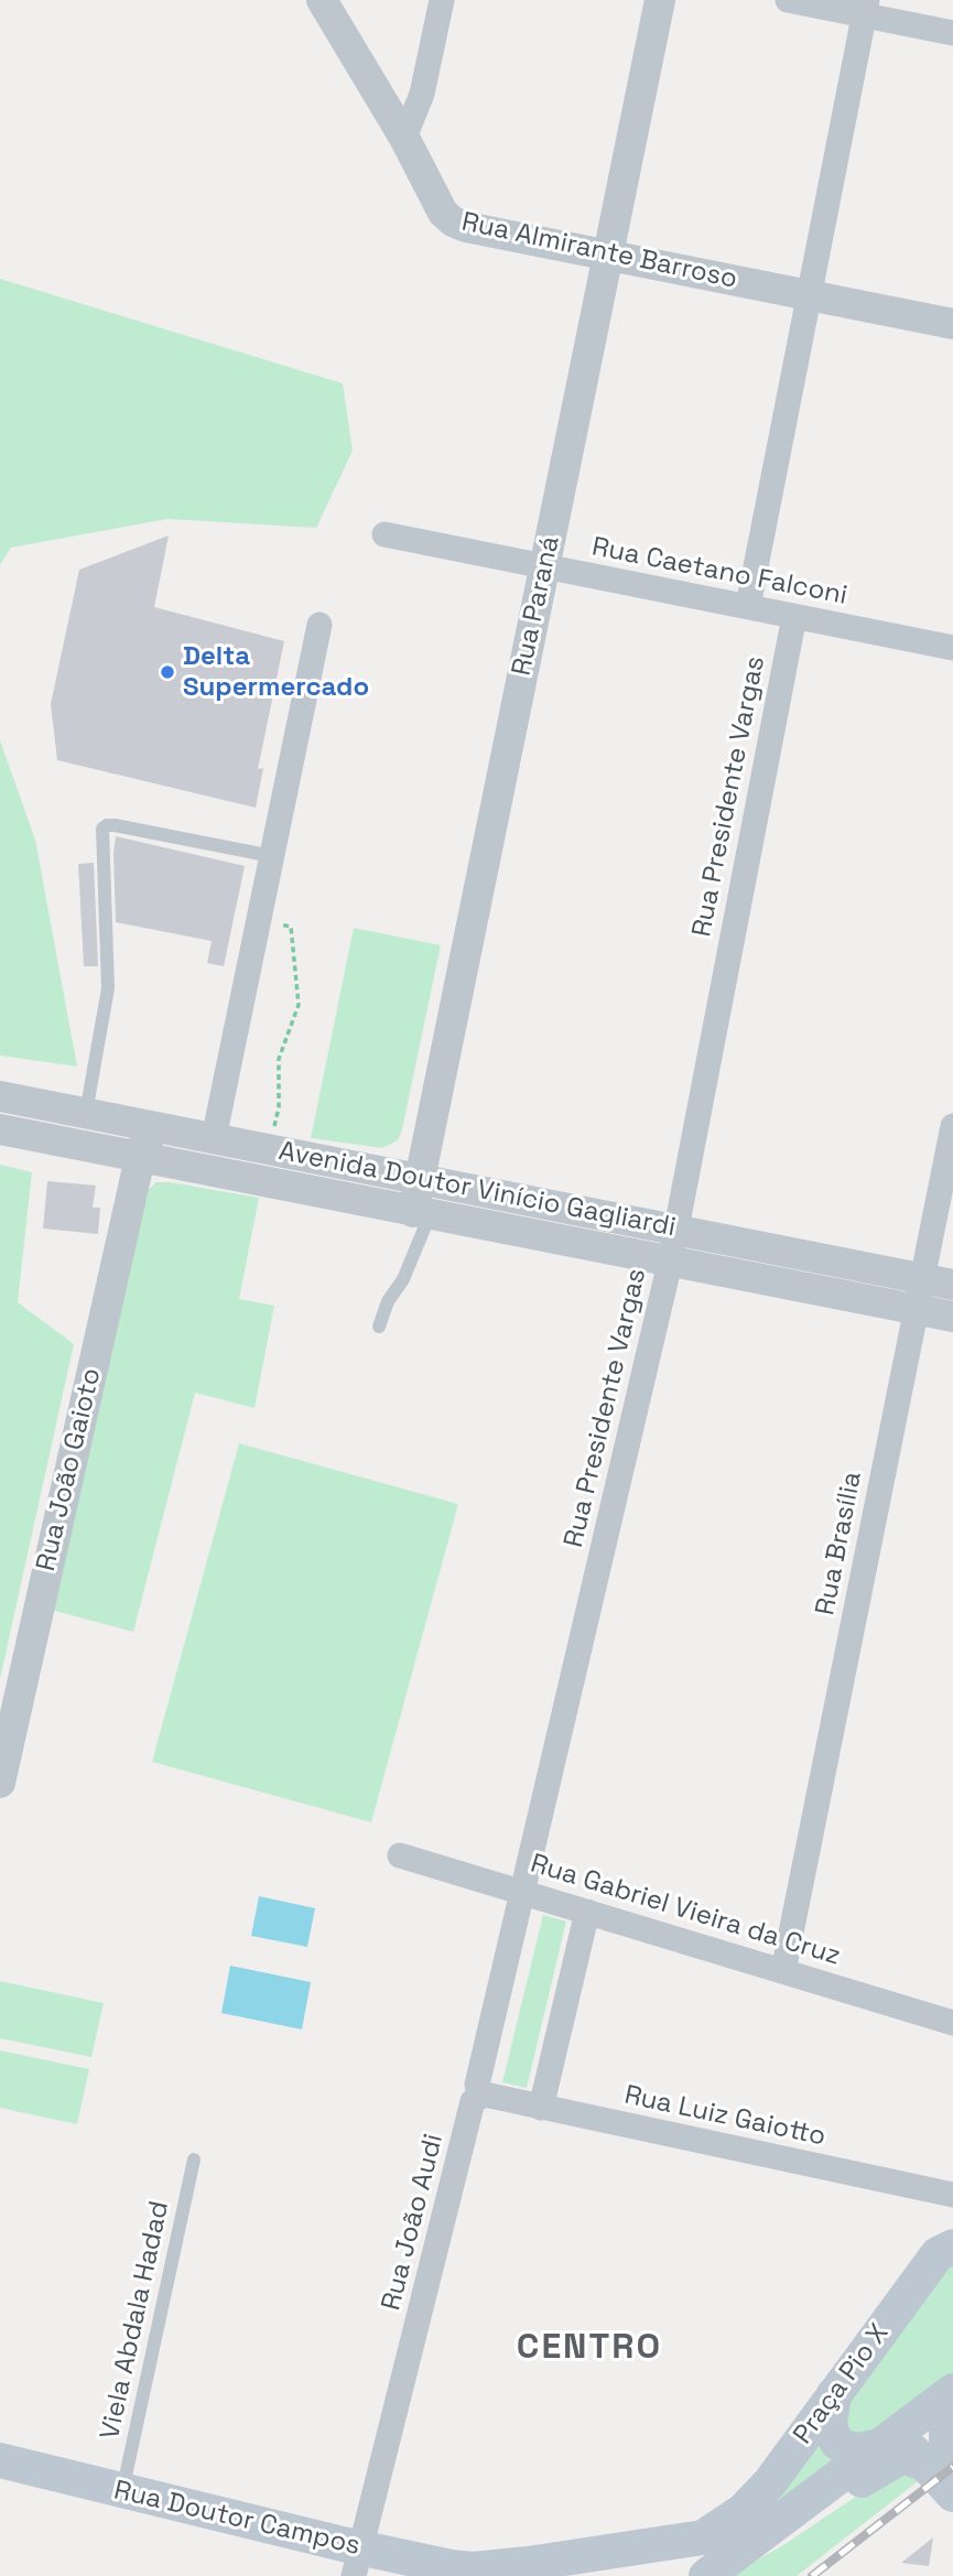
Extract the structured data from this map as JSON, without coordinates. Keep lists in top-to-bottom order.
{
  "streets": {
    "main road": ["Praça Pio X", "Rua Doutor Campos"],
    "street": [
      "Rua Almirante Barroso",
      "Rua Caetano Falconi",
      "Rua Paraná",
      "Rua Presidente Vargas",
      "Avenida Doutor Vinício Gagliardi",
      "Rua João Gaioto",
      "Rua Brasília",
      "Rua Gabriel Vieira da Cruz",
      "Rua Luiz Gaiotto",
      "Rua João Audi"
    ],
    "lane": ["Viela Abdala Hadad"]
  },
  "crossings": [
    ["Rua Almirante Barroso", "Rua Paraná"],
    ["Rua Caetano Falconi", "Rua Paraná"],
    ["Rua Caetano Falconi", "Rua Presidente Vargas"],
    ["Rua Paraná", "Avenida Doutor Vinício Gagliardi"],
    ["Rua Presidente Vargas", "Avenida Doutor Vinício Gagliardi"],
    ["Rua Presidente Vargas", "Rua Gabriel Vieira da Cruz"],
    ["Avenida Doutor Vinício Gagliardi", "Rua João Gaioto"],
    ["Avenida Doutor Vinício Gagliardi", "Rua Brasília"],
    ["Rua Brasília", "Rua Gabriel Vieira da Cruz"],
    ["Rua Luiz Gaiotto", "Rua João Audi"],
    ["Rua João Audi", "Rua Doutor Campos"],
    ["Viela Abdala Hadad", "Rua Doutor Campos"],
    ["Praça Pio X", "Rua Doutor Campos"]
  ],
  "districts": ["CENTRO"],
  "places": ["Delta Supermercado"]
}
